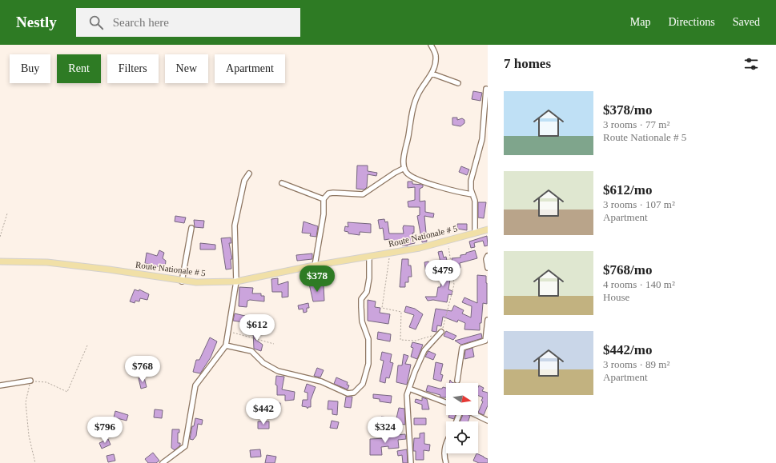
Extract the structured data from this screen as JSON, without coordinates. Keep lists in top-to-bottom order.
{
  "streets": {
    "main road": ["Route Nationale # 5"]
  },
  "north": "right",
  "page": {
    "header": "Nestly",
    "search": "Search here",
    "nav": ["Map", "Directions", "Saved"],
    "heading": "7 homes",
    "chip": [
      "Buy",
      "Rent",
      "Filters",
      "New",
      "Apartment"
    ],
    "list": [
      {
        "name": "$378/mo",
        "note": "3 rooms · 77 m² · Route Nationale # 5"
      },
      {
        "name": "$612/mo",
        "note": "3 rooms · 107 m² · Apartment"
      },
      {
        "name": "$768/mo",
        "note": "4 rooms · 140 m² · House"
      },
      {
        "name": "$442/mo",
        "note": "3 rooms · 89 m² · Apartment"
      }
    ],
    "price": [
      "$479",
      "$378",
      "$612",
      "$768",
      "$442",
      "$796",
      "$324"
    ]
  }
}
